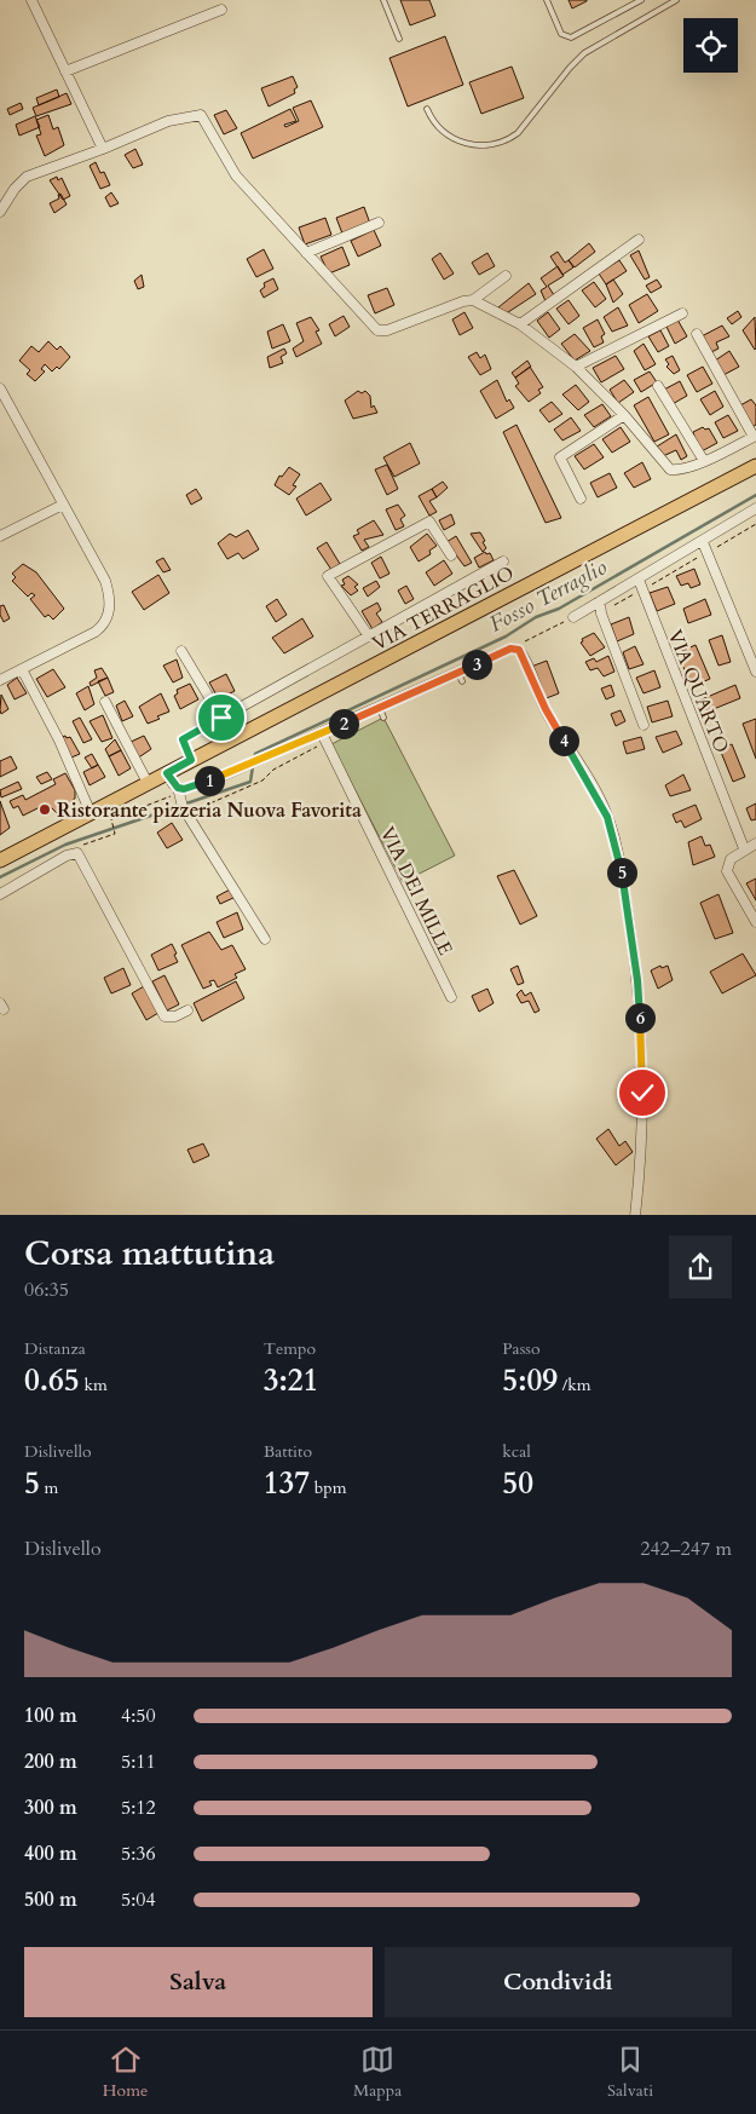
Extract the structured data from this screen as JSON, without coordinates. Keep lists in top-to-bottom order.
{
  "streets": {
    "main road": ["VIA TERRAGLIO"],
    "street": ["VIA QUARTO", "VIA DEI MILLE"]
  },
  "water": ["Fosso Terraglio"],
  "places": ["Ristorante pizzeria Nuova Favorita"],
  "page": {
    "pins": [
      "3",
      "2",
      "4",
      "1",
      "5",
      "6"
    ],
    "heading": ["Corsa mattutina", "06:35"],
    "stats": [
      ["Distanza", "0.65 km"],
      ["Tempo", "3:21"],
      ["Passo", "5:09 /km"],
      ["Dislivello", "5 m"],
      ["Battito", "137 bpm"],
      ["kcal", "50"]
    ],
    "chart": ["Dislivello", "242–247 m"],
    "list": [
      {
        "name": "100 m",
        "note": "4:50"
      },
      {
        "name": "200 m",
        "note": "5:11"
      },
      {
        "name": "300 m",
        "note": "5:12"
      },
      {
        "name": "400 m",
        "note": "5:36"
      },
      {
        "name": "500 m",
        "note": "5:04"
      }
    ],
    "buttons": ["Salva", "Condividi"],
    "tabs": ["Home", "Mappa", "Salvati"]
  }
}
